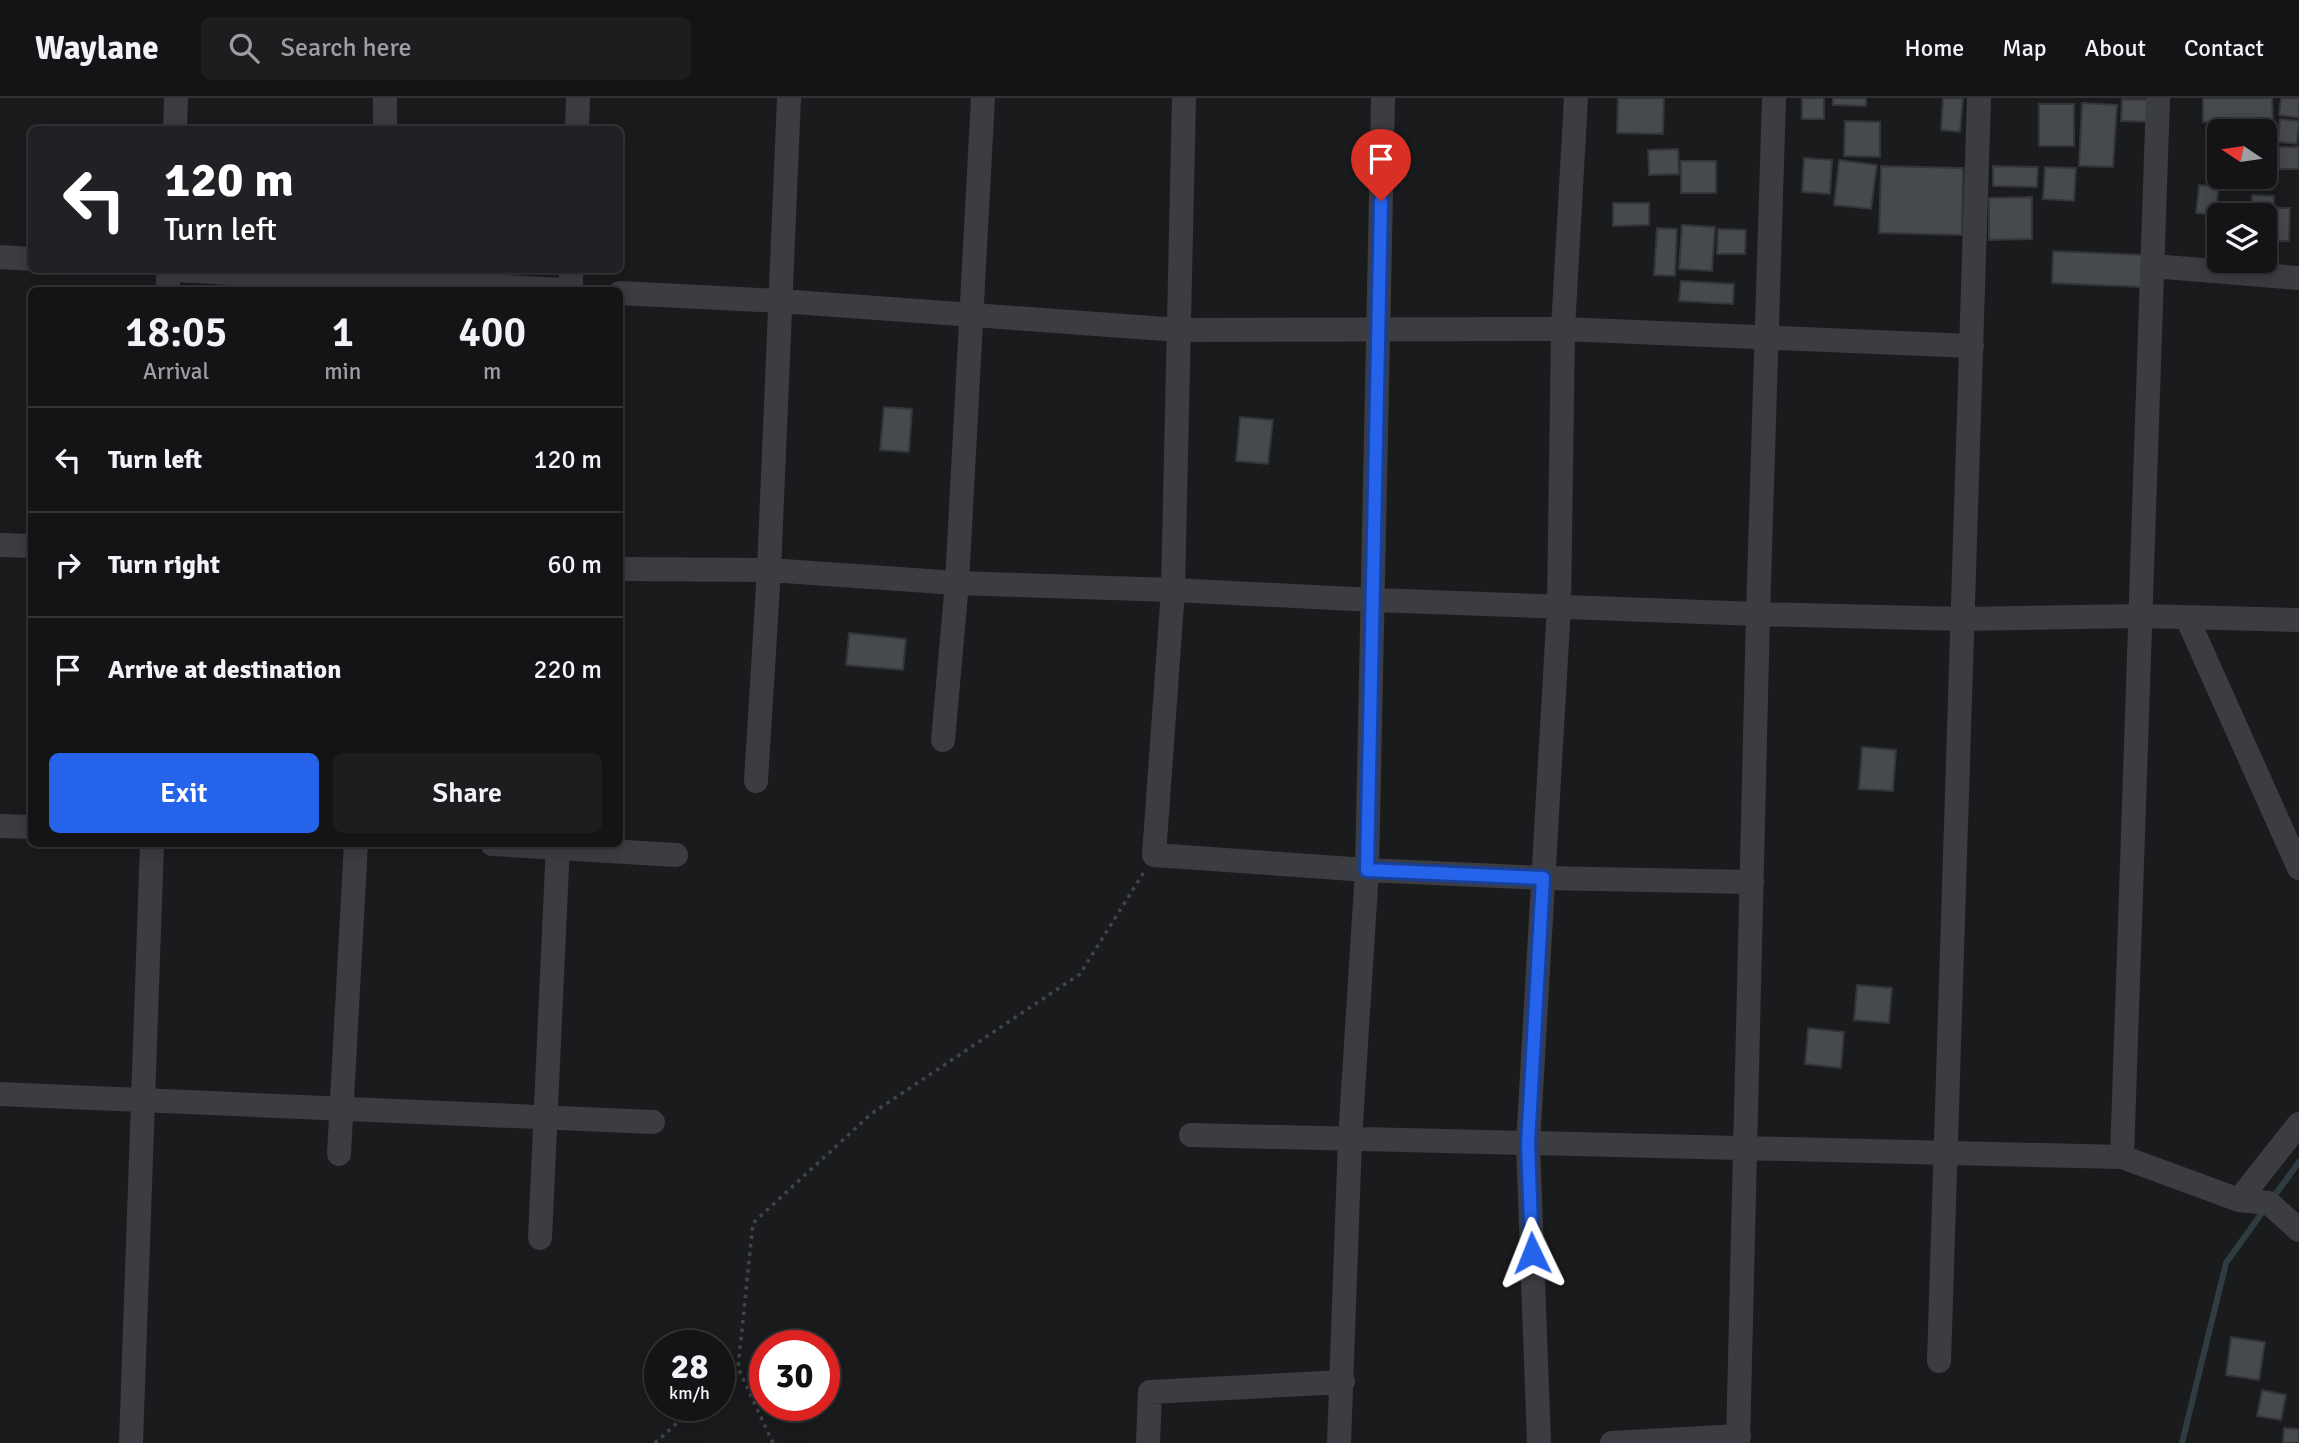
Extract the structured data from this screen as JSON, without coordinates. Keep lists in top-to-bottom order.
{
  "north": "left",
  "page": {
    "header": "Waylane",
    "search": "Search here",
    "nav": [
      "Home",
      "Map",
      "About",
      "Contact"
    ],
    "turn": ["120 m", "Turn left"],
    "eta": [
      "18:05",
      "Arrival",
      "1",
      "min",
      "400",
      "m"
    ],
    "list": [
      {
        "name": "Turn left",
        "value": "120 m"
      },
      {
        "name": "Turn right",
        "value": "60 m"
      },
      {
        "name": "Arrive at destination",
        "value": "220 m"
      }
    ],
    "buttons": ["Exit", "Share"],
    "speed": "28 km/h",
    "limit": "30"
  }
}
